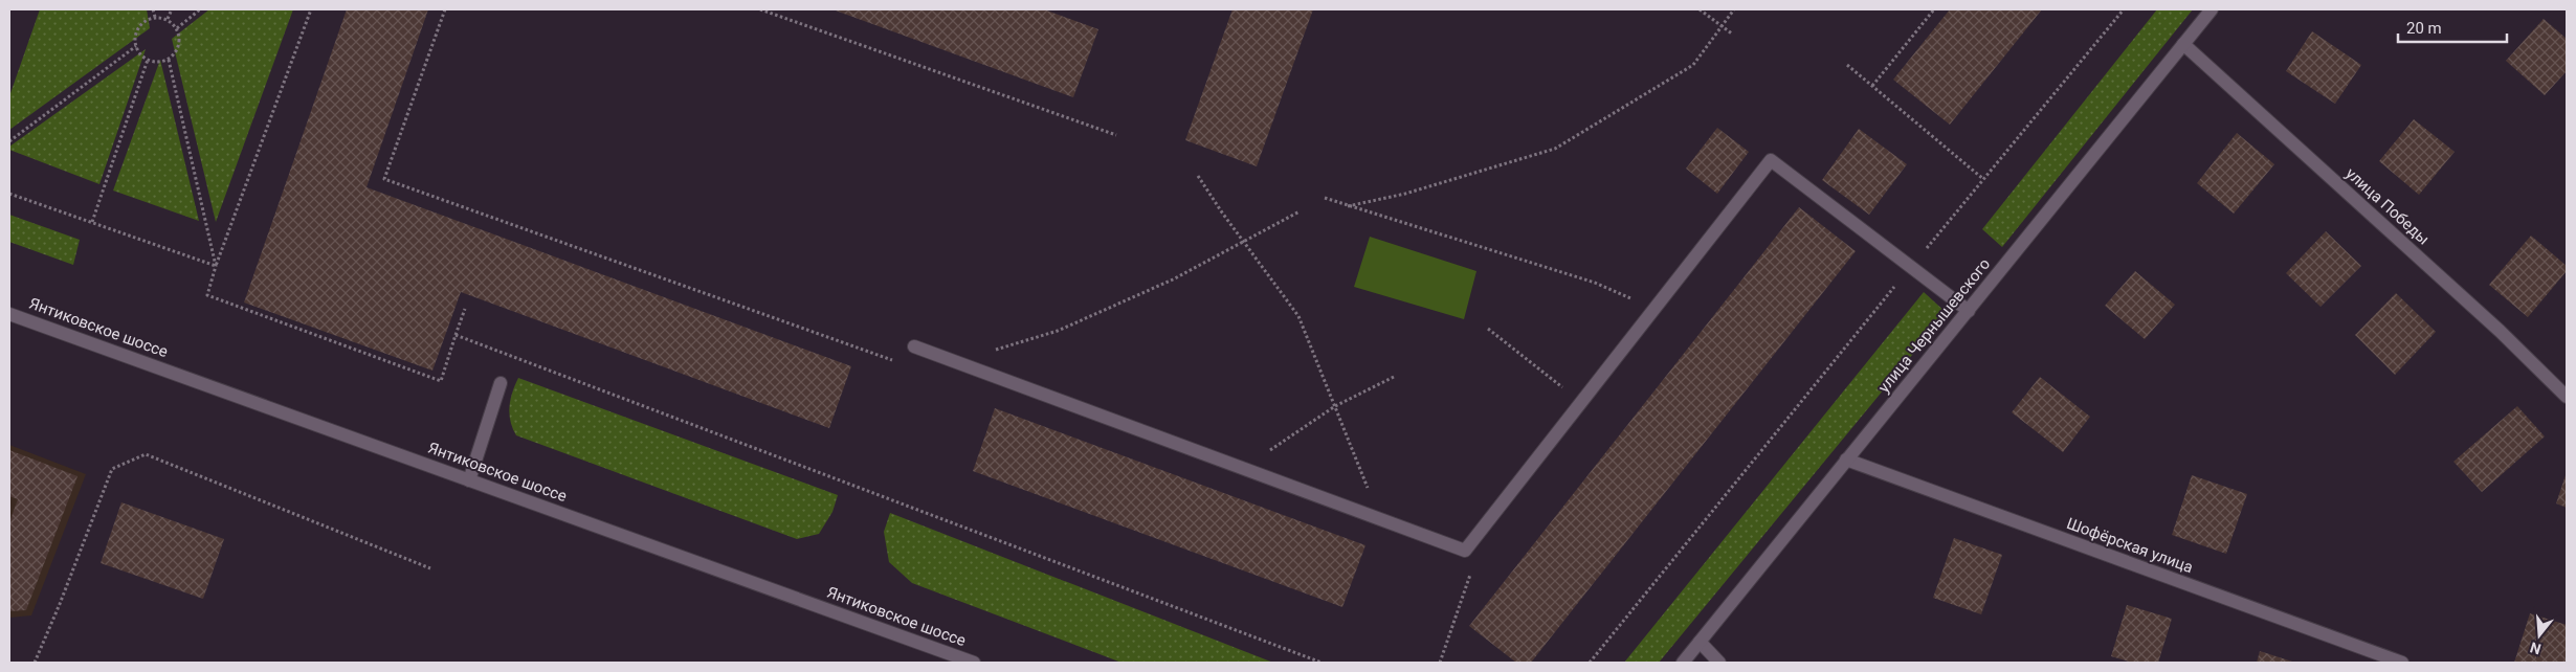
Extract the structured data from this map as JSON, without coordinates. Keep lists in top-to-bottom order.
{
  "streets": {
    "street": [
      "улица Победы",
      "улица Чернышевского",
      "Янтиковское шоссе",
      "Шофёрская улица"
    ]
  },
  "crossings": [
    ["улица Победы", "улица Чернышевского"],
    ["улица Чернышевского", "Шофёрская улица"]
  ],
  "scale_bar": "20 m",
  "north": "bottom"
}
